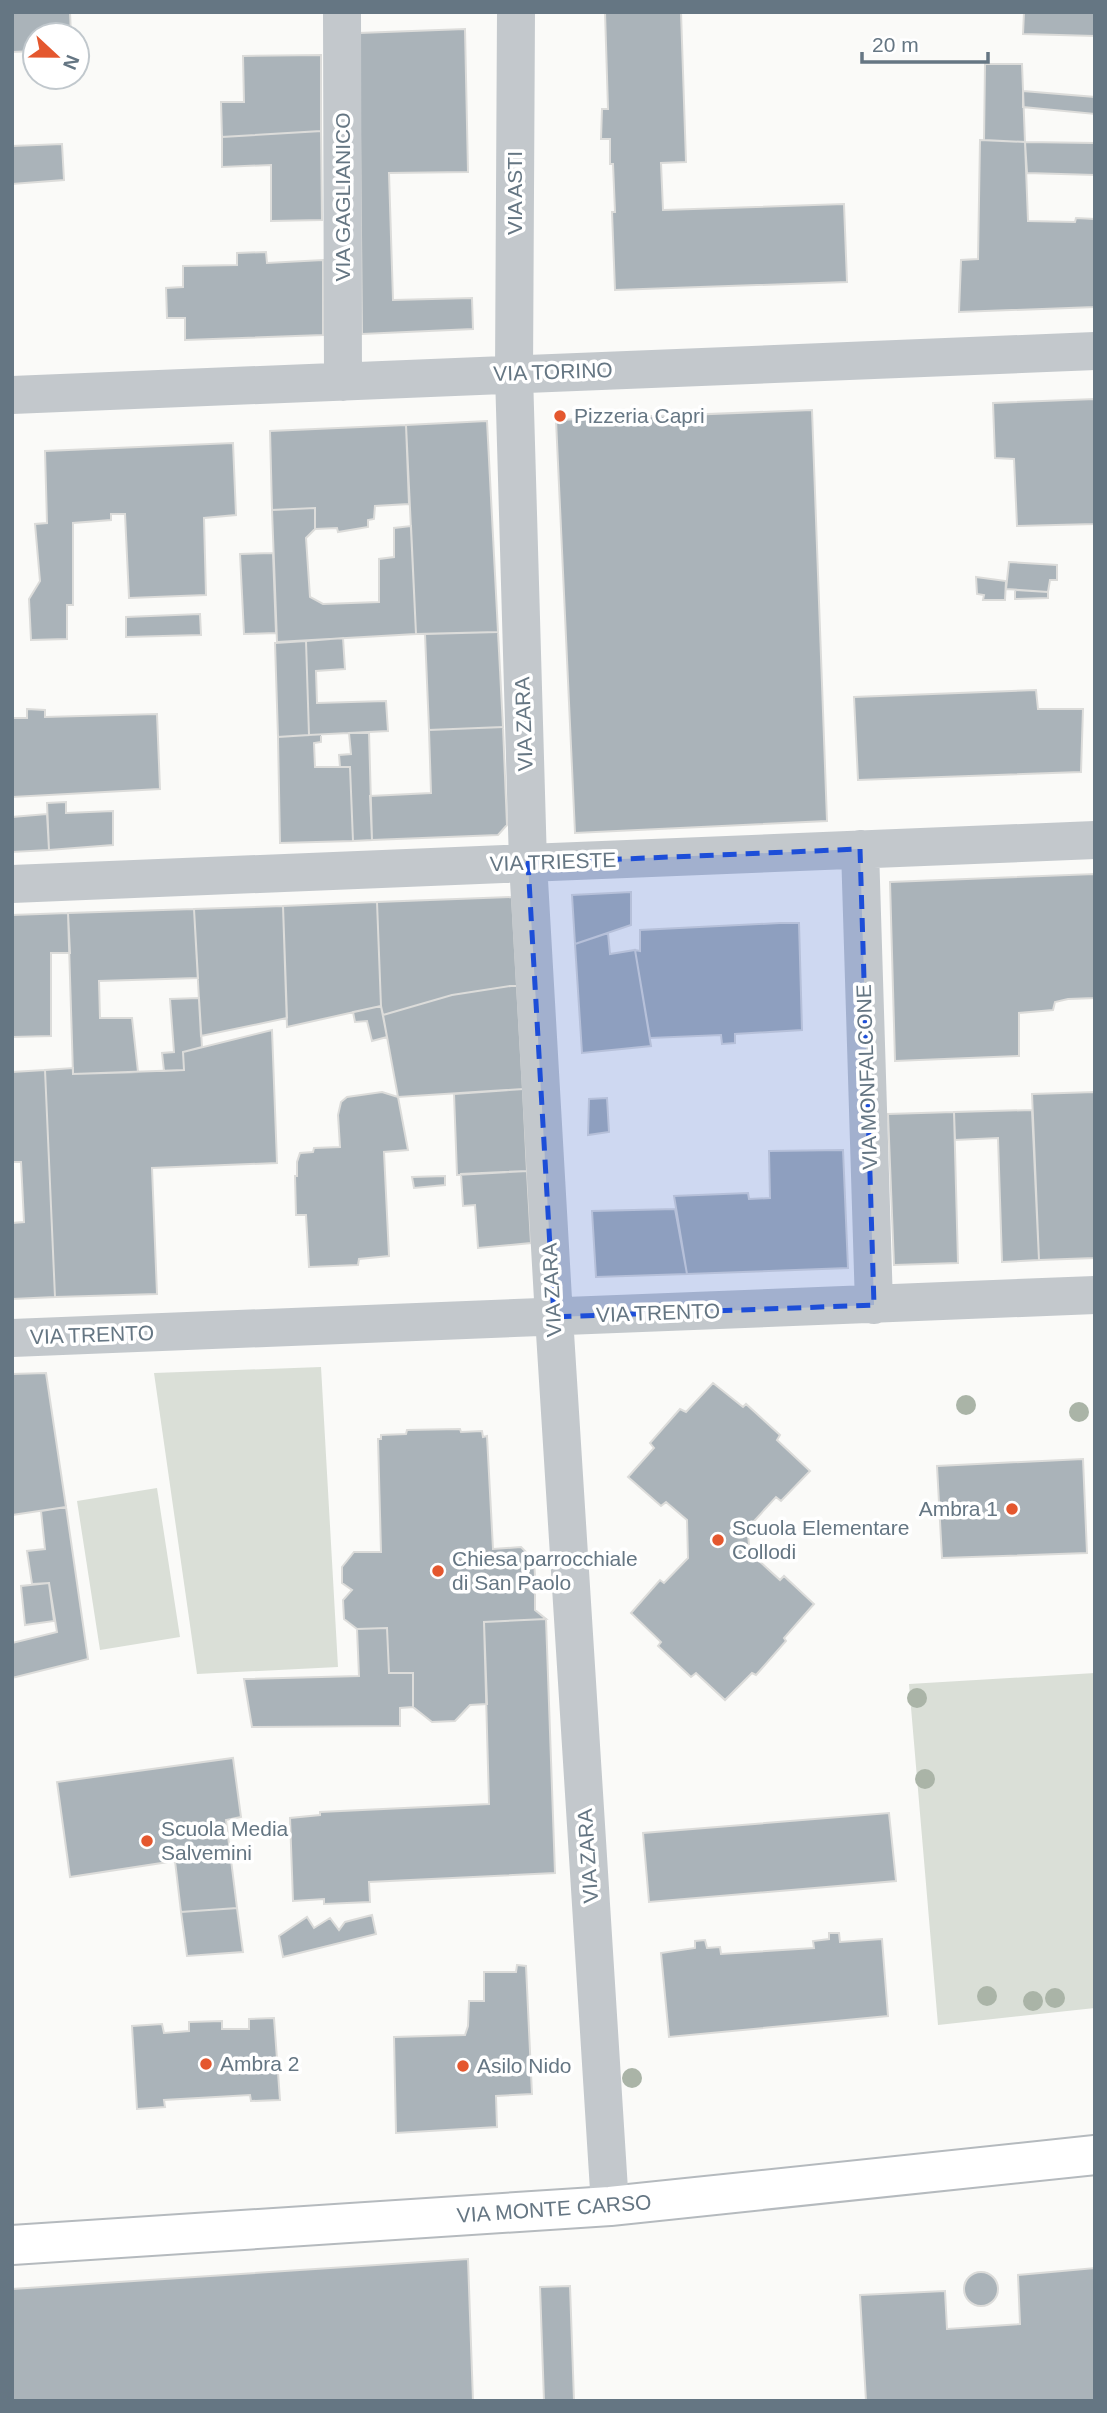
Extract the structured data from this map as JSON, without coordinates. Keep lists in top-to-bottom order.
{
  "streets": {
    "main road": ["VIA MONTE CARSO"],
    "street": [
      "VIA ASTI",
      "VIA GAGLIANICO",
      "VIA TORINO",
      "VIA ZARA",
      "VIA TRIESTE",
      "VIA MONFALCONE",
      "VIA TRENTO"
    ]
  },
  "crossings": [
    ["VIA ASTI", "VIA TORINO"],
    ["VIA ASTI", "VIA ZARA"],
    ["VIA GAGLIANICO", "VIA TORINO"],
    ["VIA TORINO", "VIA ZARA"],
    ["VIA ZARA", "VIA TRIESTE"],
    ["VIA ZARA", "VIA TRENTO"],
    ["VIA ZARA", "VIA MONTE CARSO"],
    ["VIA TRIESTE", "VIA MONFALCONE"],
    ["VIA MONFALCONE", "VIA TRENTO"]
  ],
  "places": [
    "Pizzeria Capri",
    "Ambra 1",
    "Scuola Elementare Collodi",
    "Chiesa parrocchiale di San Paolo",
    "Scuola Media Salvemini",
    "Ambra 2",
    "Asilo Nido"
  ],
  "scale_bar": "20 m",
  "north": "right"
}
